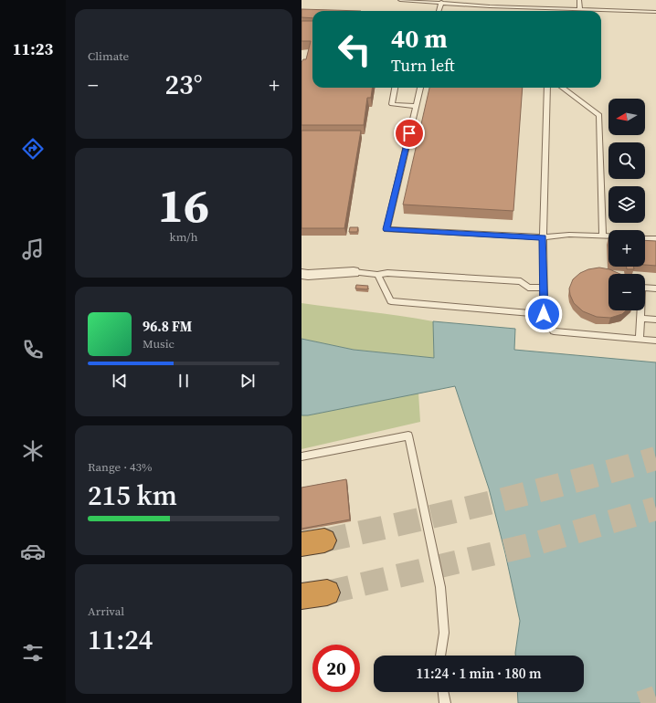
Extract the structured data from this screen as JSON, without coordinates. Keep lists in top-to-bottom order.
{
  "north": "left",
  "page": {
    "tabs": "11:23",
    "tile": [
      "Climate",
      ["16", "km/h"],
      ["Range · 43%", "215 km"],
      ["Arrival", "11:24"]
    ],
    "turn": ["40 m", "Turn left"],
    "heat": ["−", "23°", "+"],
    "map_buttons": ["+", "−"],
    "song": ["96.8 FM", "Music"],
    "limit": "20",
    "trip": "11:24 · 1 min · 180 m"
  }
}
